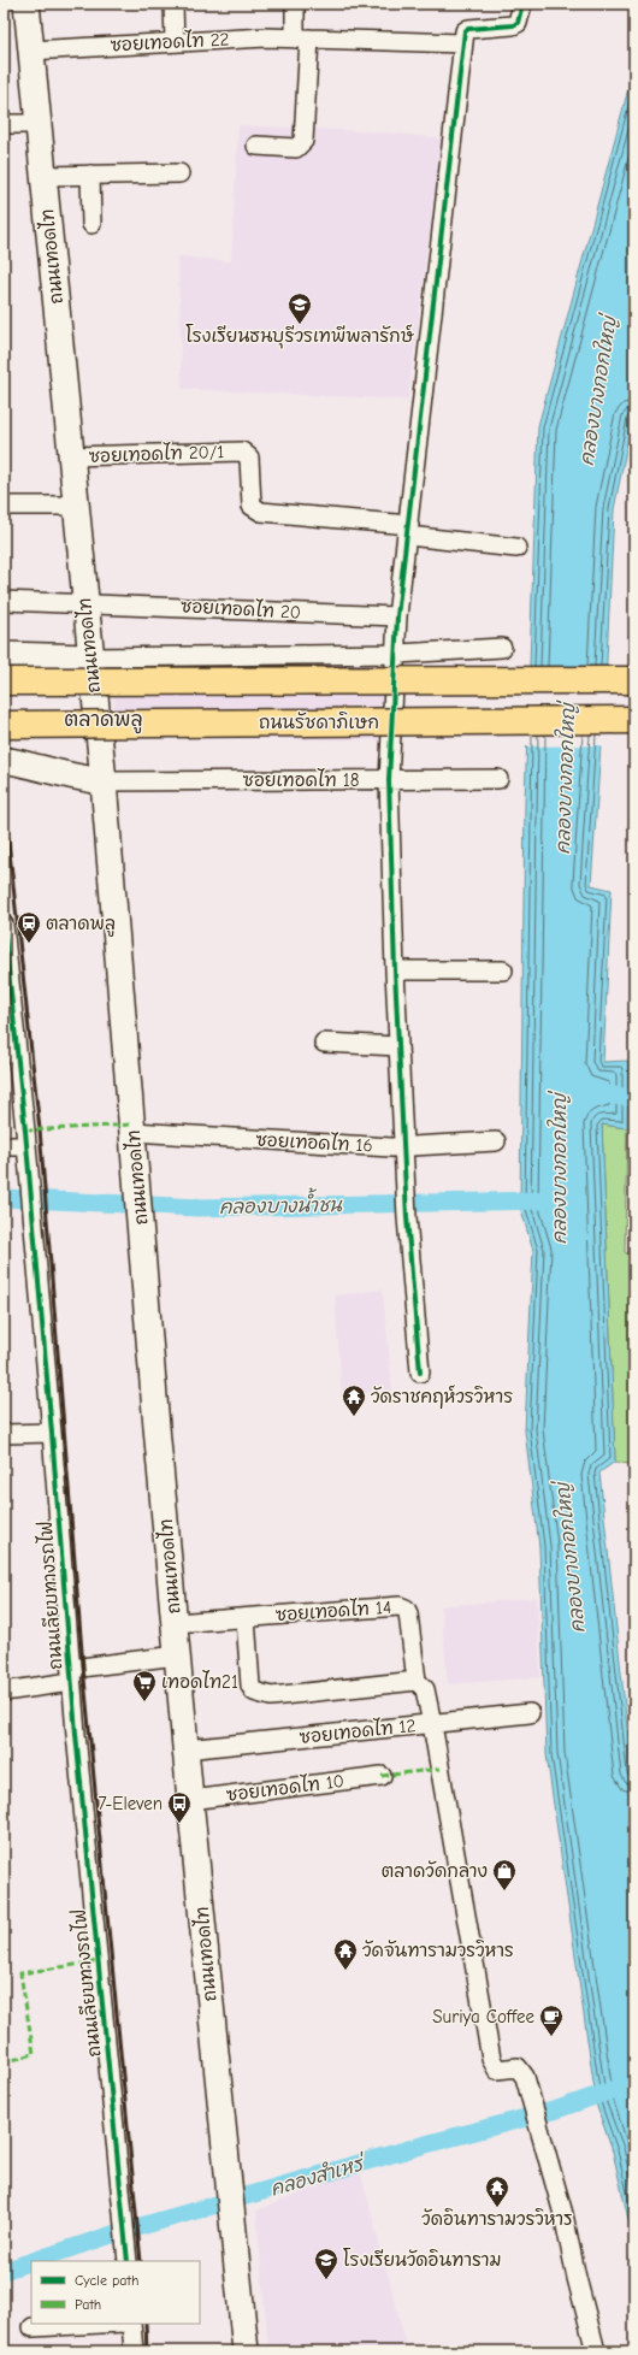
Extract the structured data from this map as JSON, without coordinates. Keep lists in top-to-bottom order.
{
  "streets": {
    "main road": ["ถนนเทอดไท", "ถนนรัชดาภิเษก"],
    "street": [
      "ซอยเทอดไท 22",
      "ซอยเทอดไท 20/1",
      "ซอยเทอดไท 20",
      "ซอยเทอดไท 18",
      "ซอยเทอดไท 16",
      "ถนนเลียบทางรถไฟ",
      "ซอยเทอดไท 14",
      "ซอยเทอดไท 12",
      "ซอยเทอดไท 10"
    ]
  },
  "crossings": [
    ["ซอยเทอดไท 22", "ถนนเทอดไท"],
    ["ถนนเทอดไท", "ซอยเทอดไท 20/1"],
    ["ถนนเทอดไท", "ซอยเทอดไท 20"],
    ["ถนนเทอดไท", "ซอยเทอดไท 18"],
    ["ถนนเทอดไท", "ซอยเทอดไท 16"],
    ["ถนนเทอดไท", "ซอยเทอดไท 14"],
    ["ถนนเทอดไท", "ซอยเทอดไท 12"],
    ["ถนนเทอดไท", "ซอยเทอดไท 10"],
    ["ซอยเทอดไท 14", "ซอยเทอดไท 12"]
  ],
  "districts": ["ตลาดพลู"],
  "water": ["คลองบางกอกใหญ่", "คลองบางน้ำชน", "คลองสำเหร่"],
  "places": {
    "school or university": ["โรงเรียนธนบุรีวรเทพีพลารักษ์", "โรงเรียนวัดอินทาราม"],
    "station": ["ตลาดพลู"],
    "temple": ["วัดราชคฤห์วรวิหาร", "วัดจันทารามวรวิหาร", "วัดอินทารามวรวิหาร"],
    "supermarket": ["เทอดไท21"],
    "bus stop": ["7-Eleven"],
    "shop": ["ตลาดวัดกลาง"],
    "cafe": ["Suriya Coffee"]
  },
  "legend": ["Cycle path", "Path"]
}
